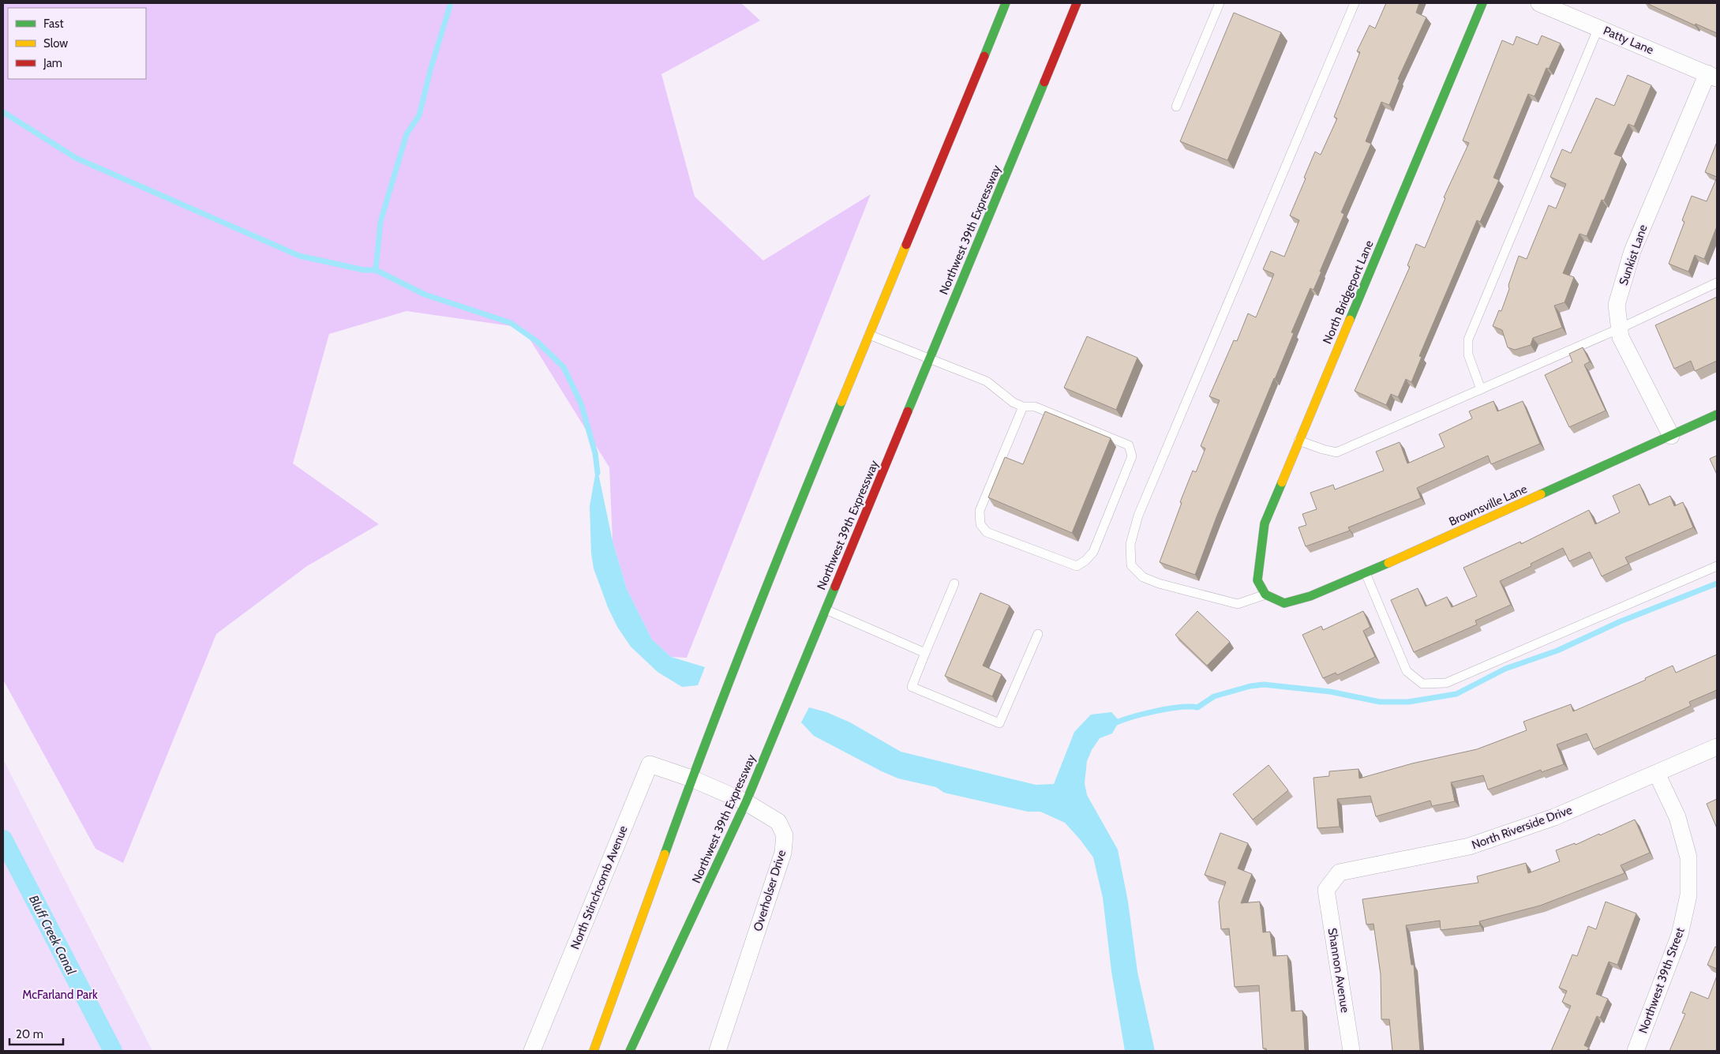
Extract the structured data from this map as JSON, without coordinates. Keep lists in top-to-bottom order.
{
  "streets": {
    "main road": ["Northwest 39th Expressway", "North Bridgeport Lane", "Brownsville Lane"],
    "street": [
      "Patty Lane",
      "Sunkist Lane",
      "North Riverside Drive",
      "North Stinchcomb Avenue",
      "Overholser Drive",
      "Shannon Avenue",
      "Northwest 39th Street"
    ]
  },
  "crossings": [
    ["Patty Lane", "Sunkist Lane"],
    ["Northwest 39th Expressway", "Overholser Drive"],
    ["Sunkist Lane", "Brownsville Lane"],
    ["North Bridgeport Lane", "Brownsville Lane"],
    ["North Riverside Drive", "Shannon Avenue"],
    ["North Riverside Drive", "Northwest 39th Street"],
    ["North Stinchcomb Avenue", "Overholser Drive"]
  ],
  "water": ["Bluff Creek Canal"],
  "parks": ["McFarland Park"],
  "legend": ["Fast", "Slow", "Jam"],
  "scale_bar": "20 m"
}
